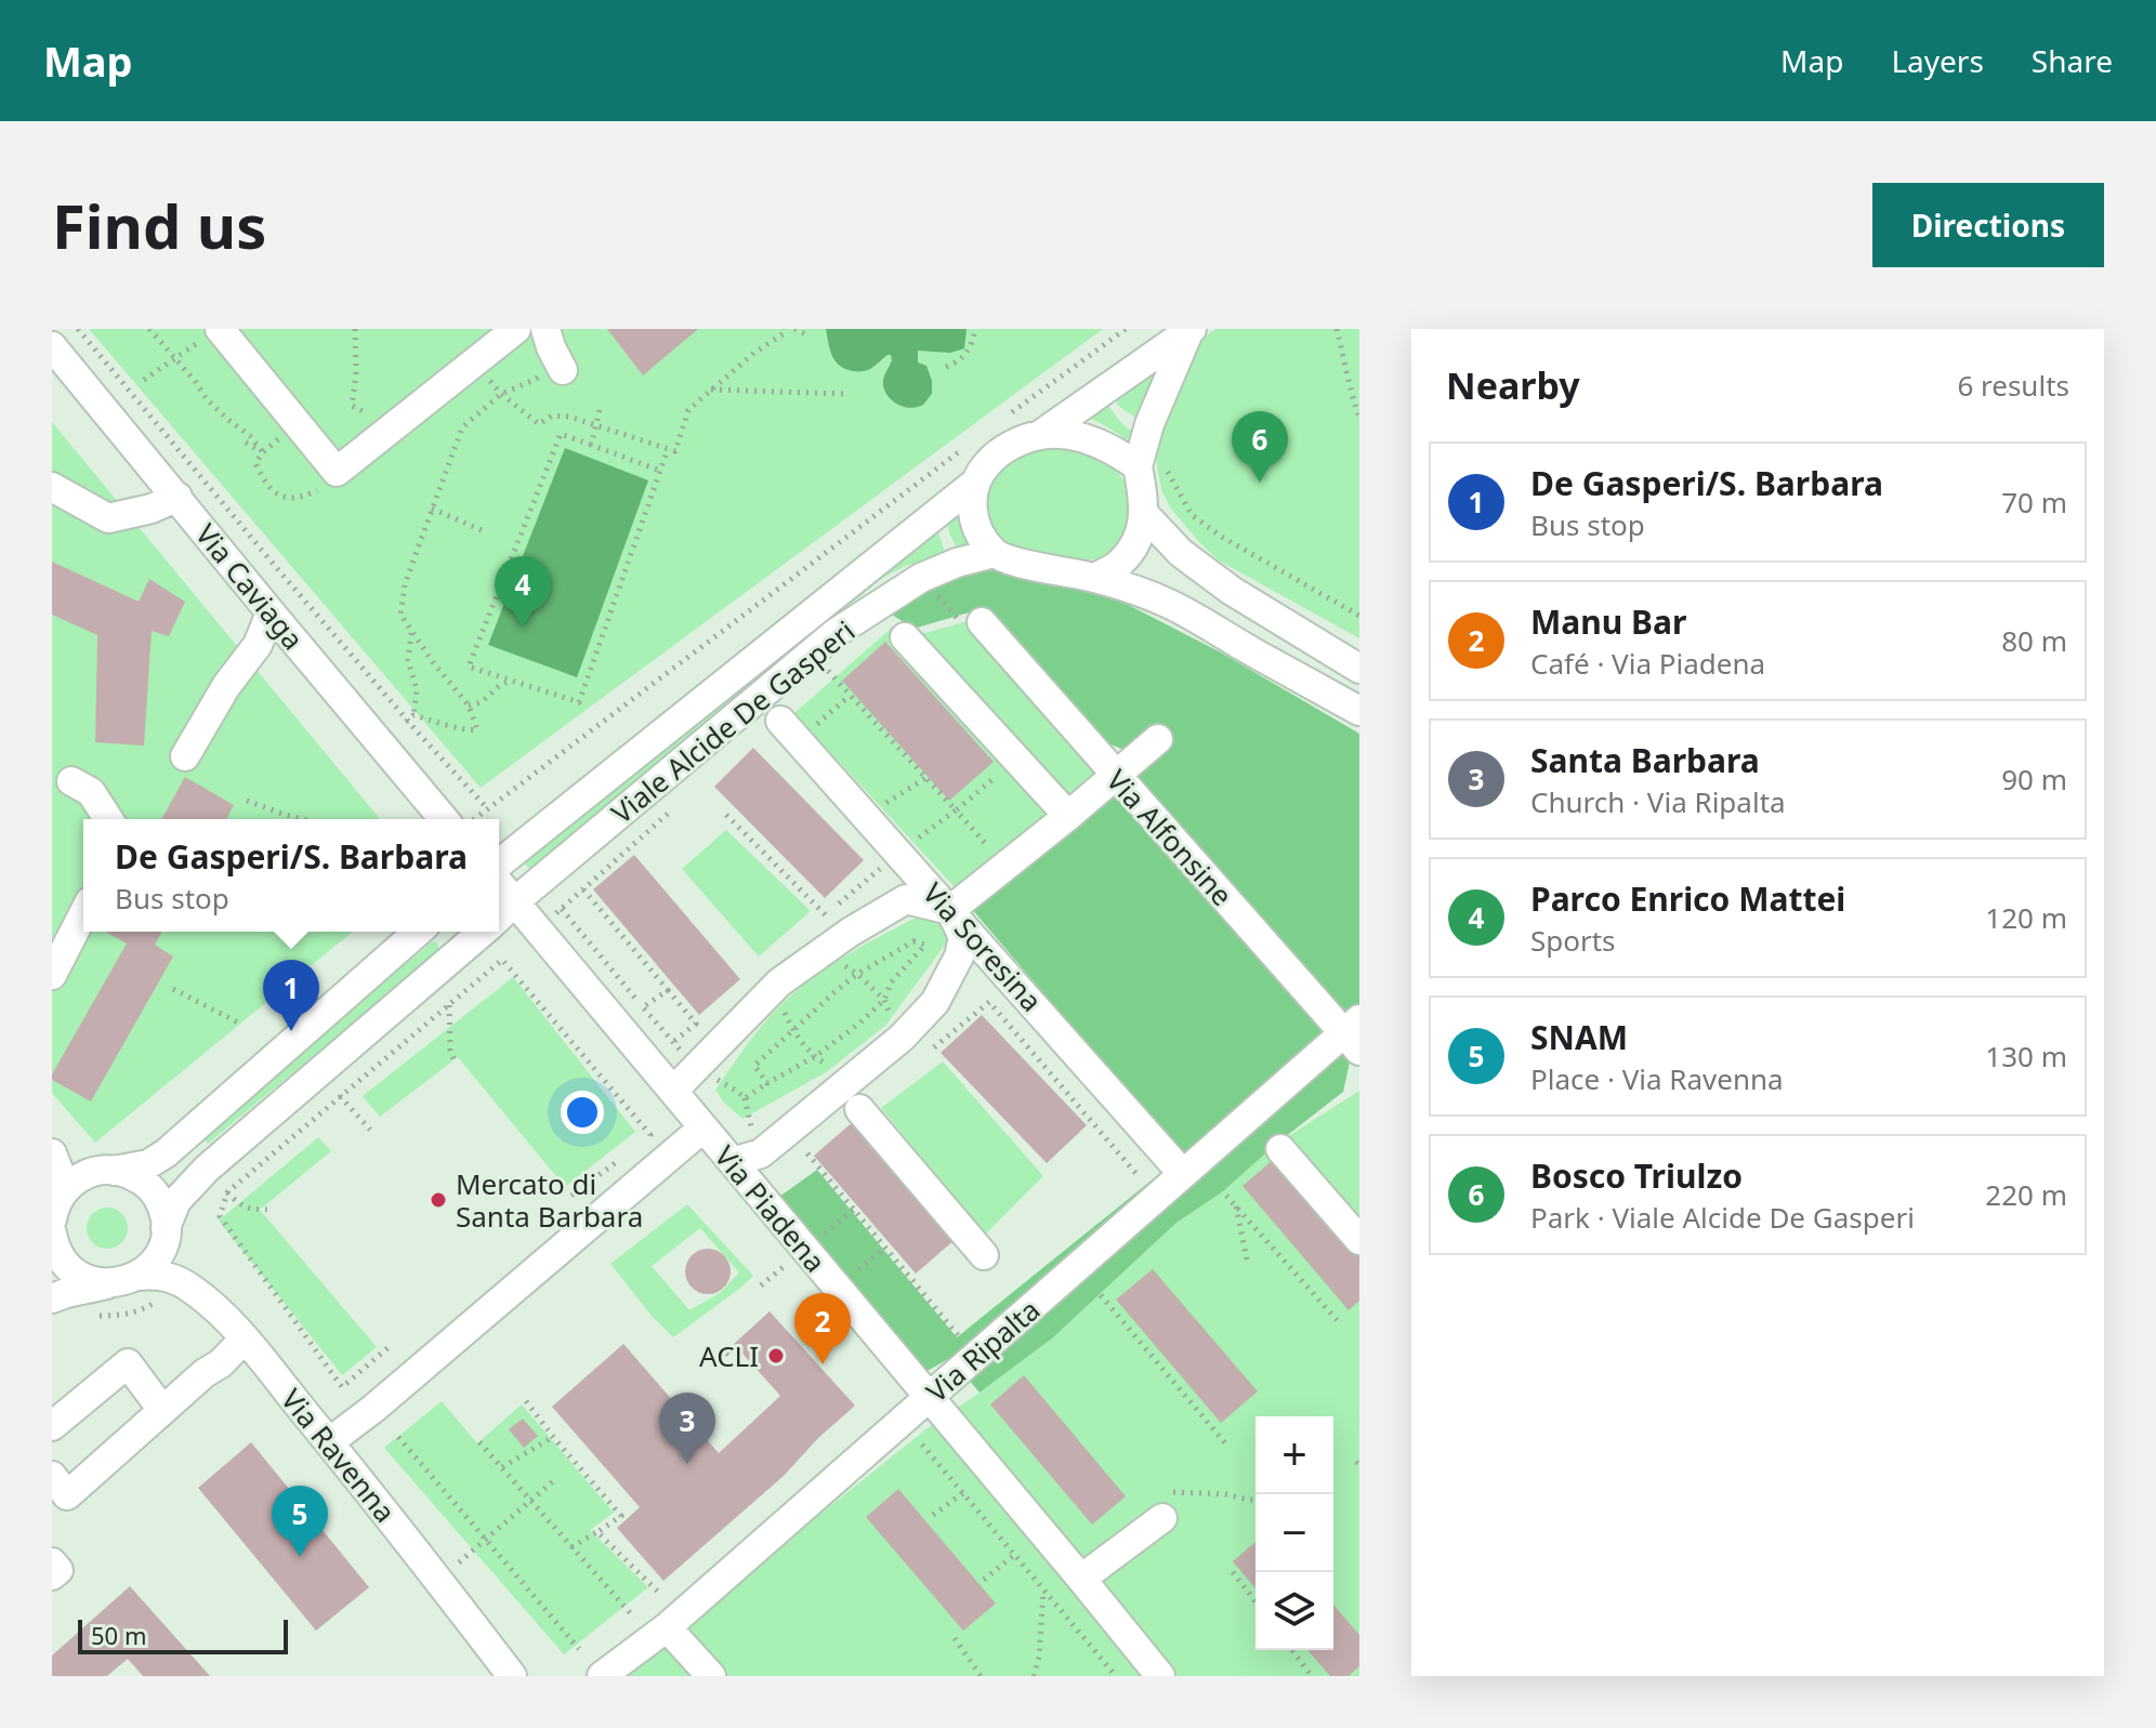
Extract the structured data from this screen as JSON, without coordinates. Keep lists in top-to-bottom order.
{
  "streets": {
    "street": [
      "Via Caviaga",
      "Viale Alcide De Gasperi",
      "Via Alfonsine",
      "Via Soresina",
      "Via Piadena",
      "Via Ripalta",
      "Via Ravenna"
    ]
  },
  "crossings": [
    ["Viale Alcide De Gasperi", "Via Piadena"],
    ["Via Alfonsine", "Via Ripalta"],
    ["Via Soresina", "Via Ripalta"],
    ["Via Piadena", "Via Ripalta"]
  ],
  "places": ["Mercato di Santa Barbara", "ACLI"],
  "scale_bar": "50 m",
  "page": {
    "header": "Map",
    "nav": ["Map", "Layers", "Share"],
    "buttons": "Directions",
    "title": "Find us",
    "heading": ["Nearby", "6 results"],
    "pins": [
      "6",
      "4",
      "1",
      "2",
      "3",
      "5"
    ],
    "list": [
      {
        "mark": "1",
        "name": "De Gasperi/S. Barbara",
        "note": "Bus stop",
        "value": "70 m"
      },
      {
        "mark": "2",
        "name": "Manu Bar",
        "note": "Café · Via Piadena",
        "value": "80 m"
      },
      {
        "mark": "3",
        "name": "Santa Barbara",
        "note": "Church · Via Ripalta",
        "value": "90 m"
      },
      {
        "mark": "4",
        "name": "Parco Enrico Mattei",
        "note": "Sports",
        "value": "120 m"
      },
      {
        "mark": "5",
        "name": "SNAM",
        "note": "Place · Via Ravenna",
        "value": "130 m"
      },
      {
        "mark": "6",
        "name": "Bosco Triulzo",
        "note": "Park · Viale Alcide De Gasperi",
        "value": "220 m"
      }
    ],
    "popup": ["De Gasperi/S. Barbara", "Bus stop"],
    "map_buttons": ["+", "−"],
    "scale": "50 m"
  }
}
